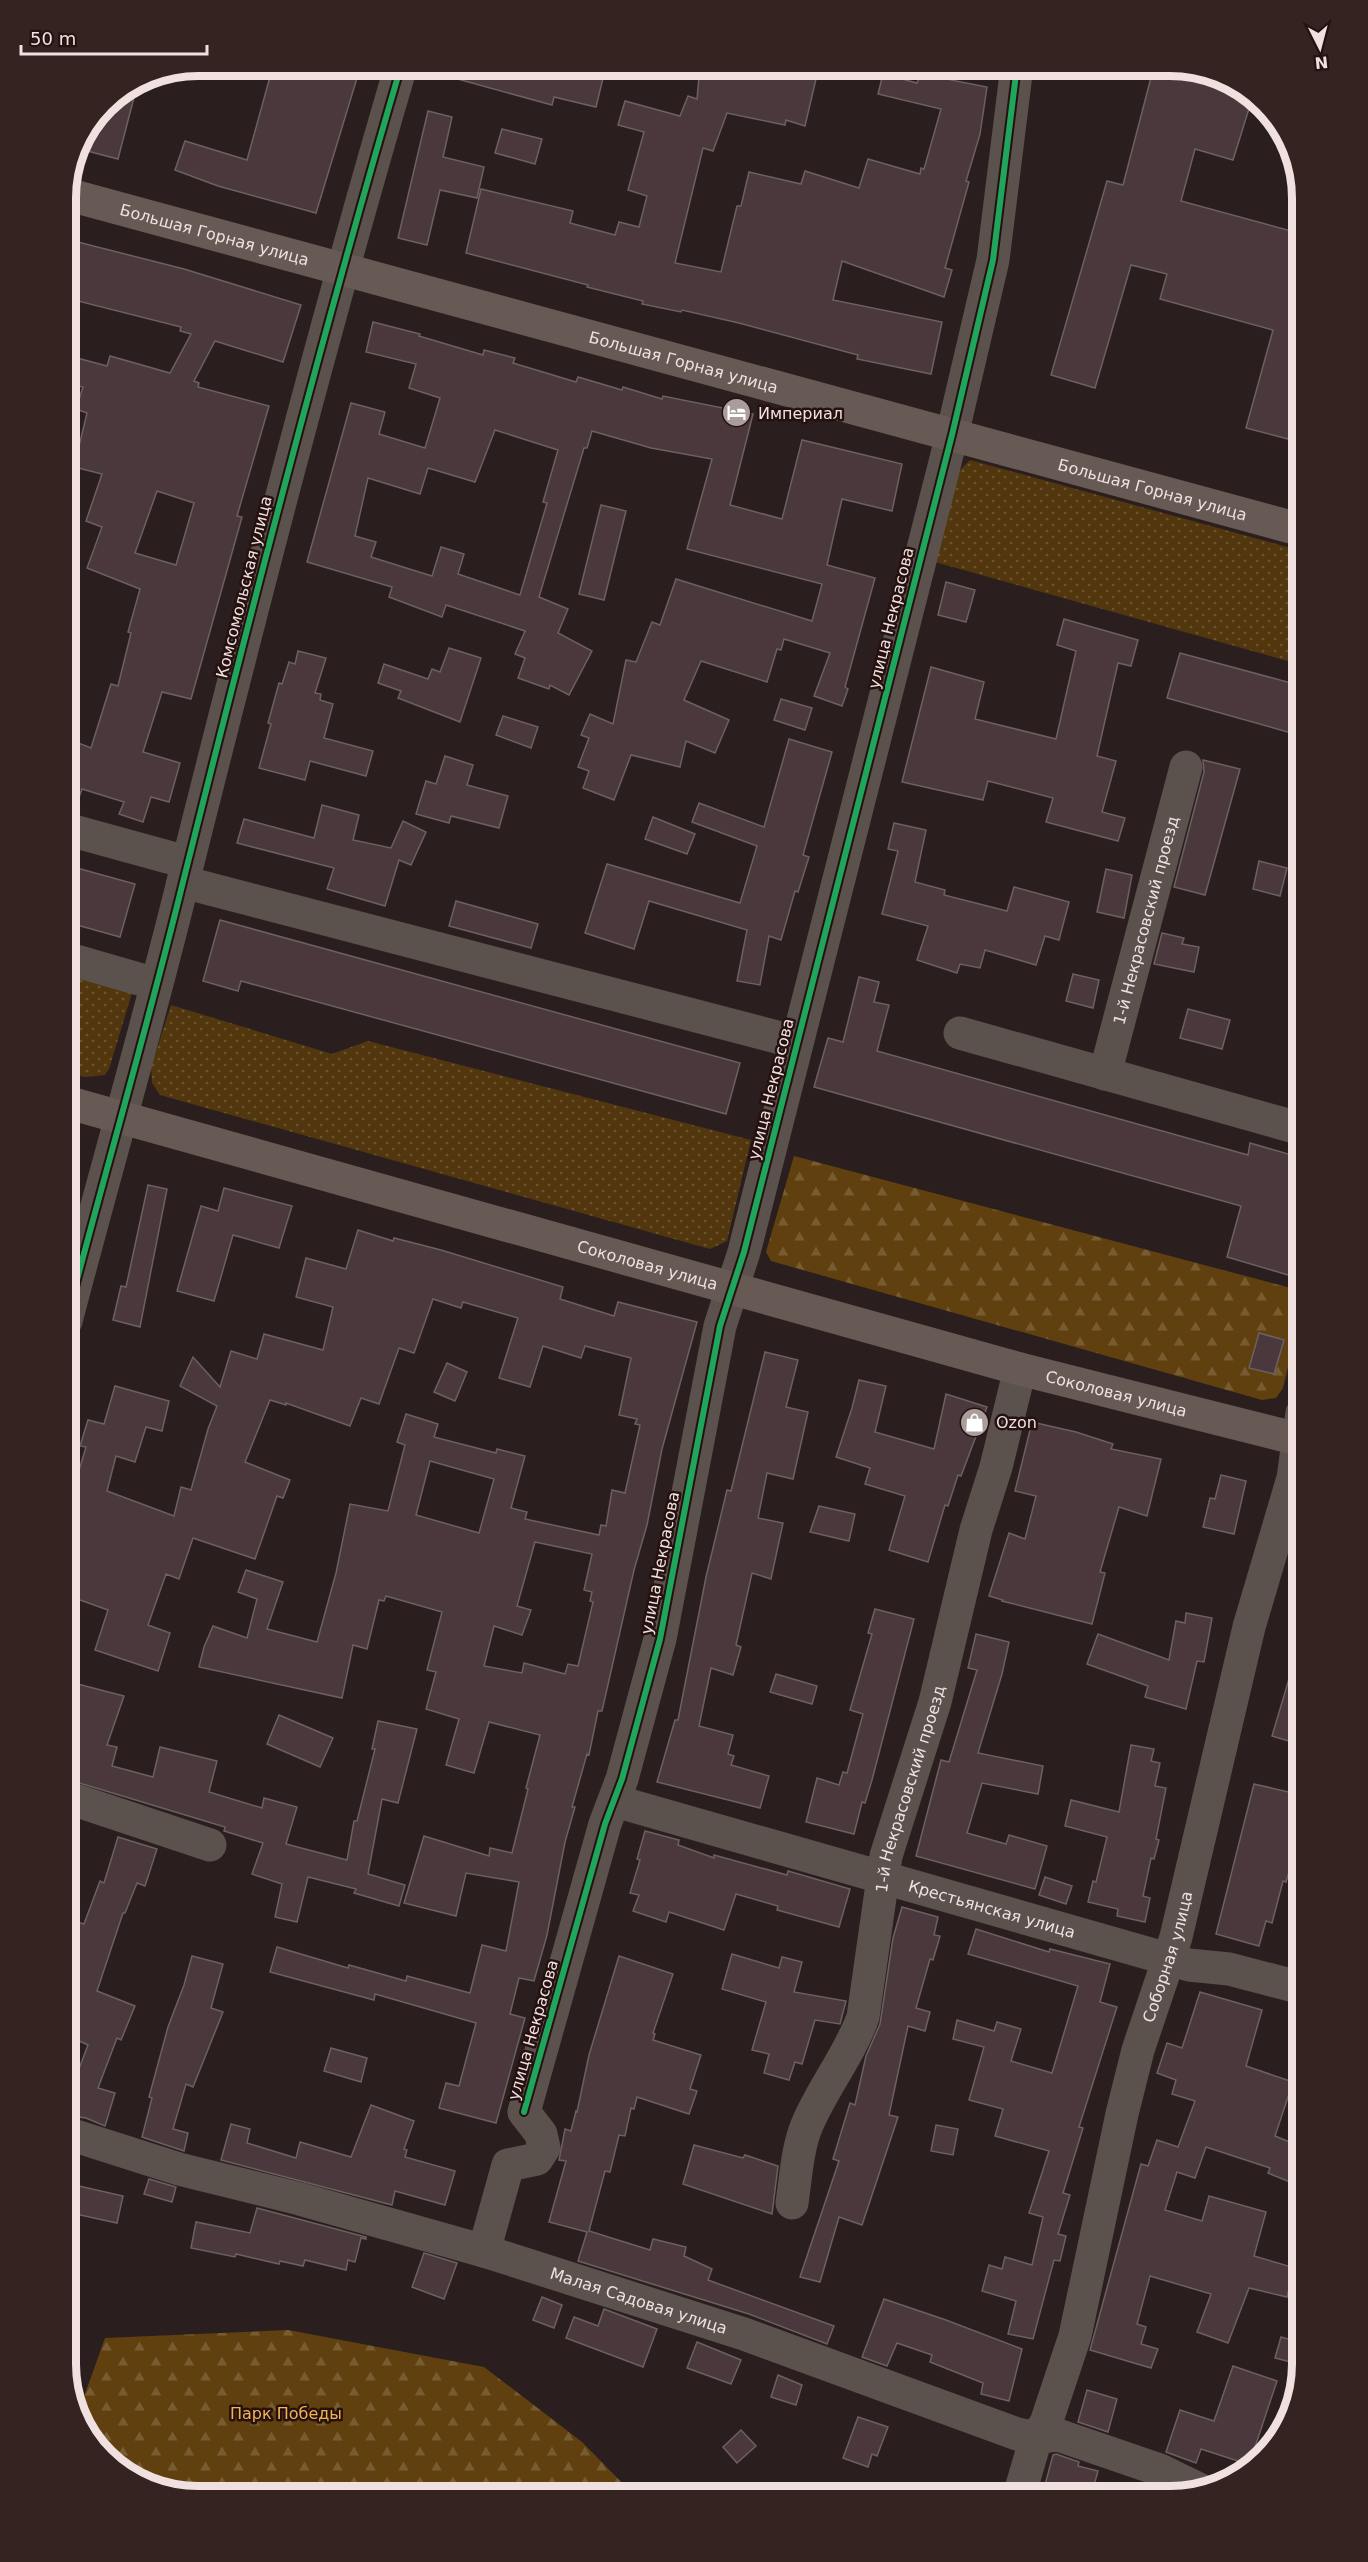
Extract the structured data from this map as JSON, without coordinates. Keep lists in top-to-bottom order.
{
  "streets": {
    "main road": ["Большая Горная улица", "Соколовая улица"],
    "street": [
      "Комсомольская улица",
      "улица Некрасова",
      "1-й Некрасовский проезд",
      "Крестьянская улица",
      "Соборная улица",
      "Малая Садовая улица"
    ]
  },
  "crossings": [
    ["Большая Горная улица", "Комсомольская улица"],
    ["Большая Горная улица", "улица Некрасова"],
    ["Комсомольская улица", "Соколовая улица"],
    ["улица Некрасова", "Соколовая улица"],
    ["улица Некрасова", "Крестьянская улица"],
    ["улица Некрасова", "Малая Садовая улица"],
    ["1-й Некрасовский проезд", "Соколовая улица"],
    ["1-й Некрасовский проезд", "Крестьянская улица"],
    ["Крестьянская улица", "Соборная улица"],
    ["Соборная улица", "Малая Садовая улица"]
  ],
  "parks": ["Парк Победы"],
  "places": {
    "hotel": ["Империал"],
    "shop": ["Ozon"]
  },
  "scale_bar": "50 m",
  "north": "bottom"
}
